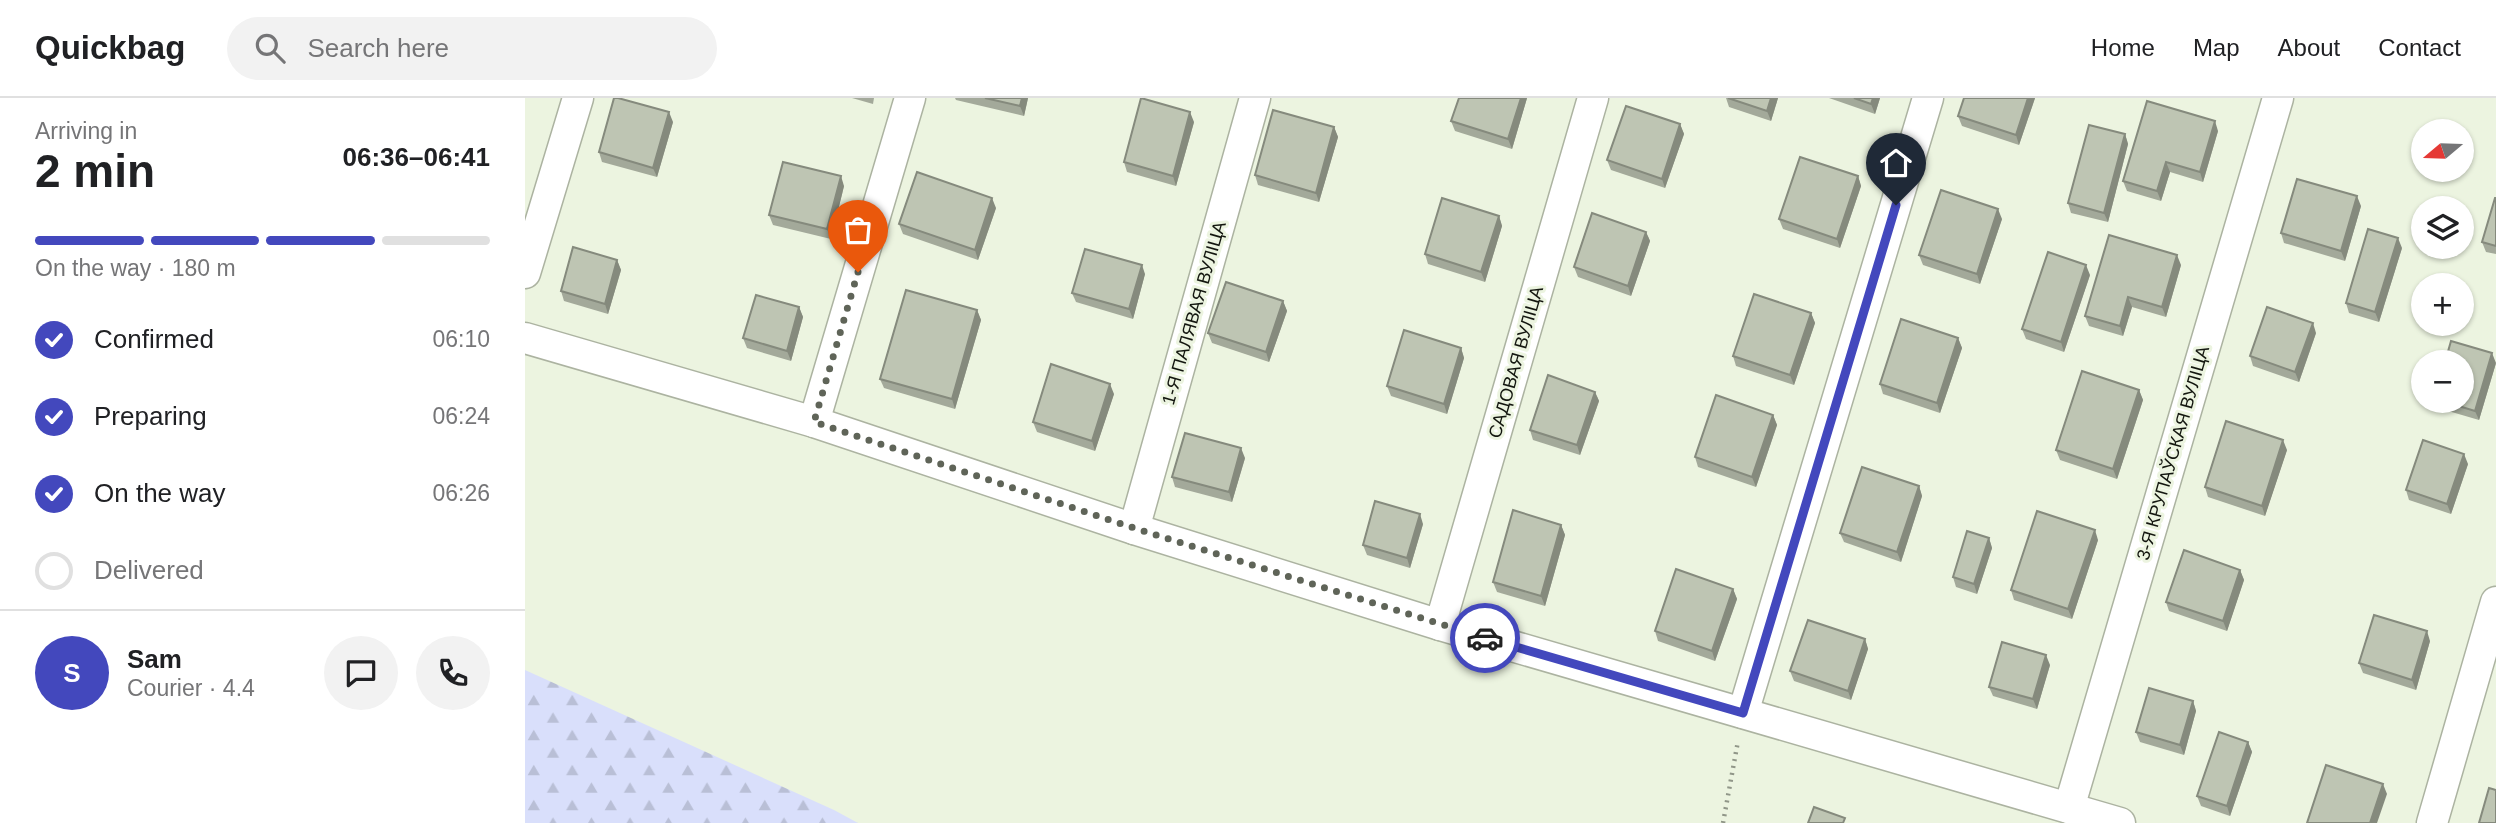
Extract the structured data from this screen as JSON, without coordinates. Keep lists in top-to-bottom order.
{
  "streets": {
    "street": ["1-Я ПАЛЯВАЯ ВУЛІЦА", "САДОВАЯ ВУЛІЦА", "3-Я КРУПАЎСКАЯ ВУЛІЦА"]
  },
  "north": "left",
  "page": {
    "header": "Quickbag",
    "search": "Search here",
    "nav": [
      "Home",
      "Map",
      "About",
      "Contact"
    ],
    "heading": ["2 min", "Arriving in", "06:36–06:41"],
    "panel": ["Sam", "Courier · 4.4"],
    "map_buttons": ["+", "−"],
    "bar": "On the way · 180 m",
    "list": [
      ["Confirmed", "06:10"],
      ["Preparing", "06:24"],
      ["On the way", "06:26"],
      "Delivered"
    ],
    "round": "S"
  }
}
